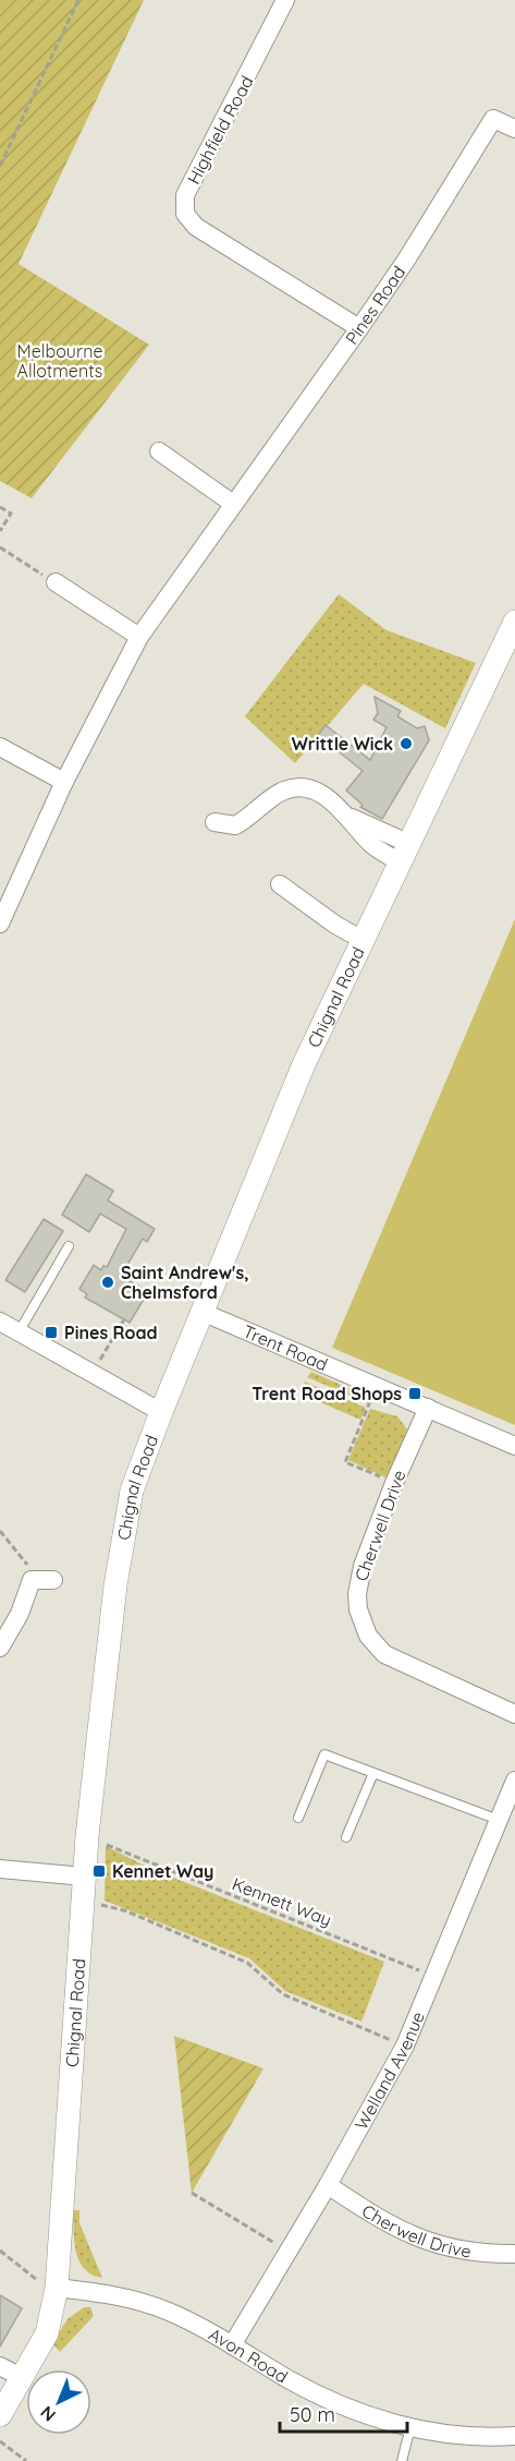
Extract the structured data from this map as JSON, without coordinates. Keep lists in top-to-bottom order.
{
  "streets": {
    "street": [
      "Highfield Road",
      "Pines Road",
      "Chignal Road",
      "Trent Road",
      "Cherwell Drive",
      "Welland Avenue",
      "Avon Road"
    ],
    "path": ["Kennett Way"]
  },
  "crossings": [
    ["Highfield Road", "Pines Road"],
    ["Chignal Road", "Trent Road"],
    ["Chignal Road", "Kennett Way"],
    ["Chignal Road", "Avon Road"],
    ["Trent Road", "Cherwell Drive"],
    ["Cherwell Drive", "Welland Avenue"],
    ["Kennett Way", "Welland Avenue"],
    ["Welland Avenue", "Avon Road"]
  ],
  "parks": ["Melbourne Allotments"],
  "places": {
    "other": ["Writtle Wick", "Saint Andrew's, Chelmsford"],
    "transit": ["Pines Road", "Trent Road Shops", "Kennet Way"]
  },
  "scale_bar": "50 m",
  "north": "bottom left"
}
